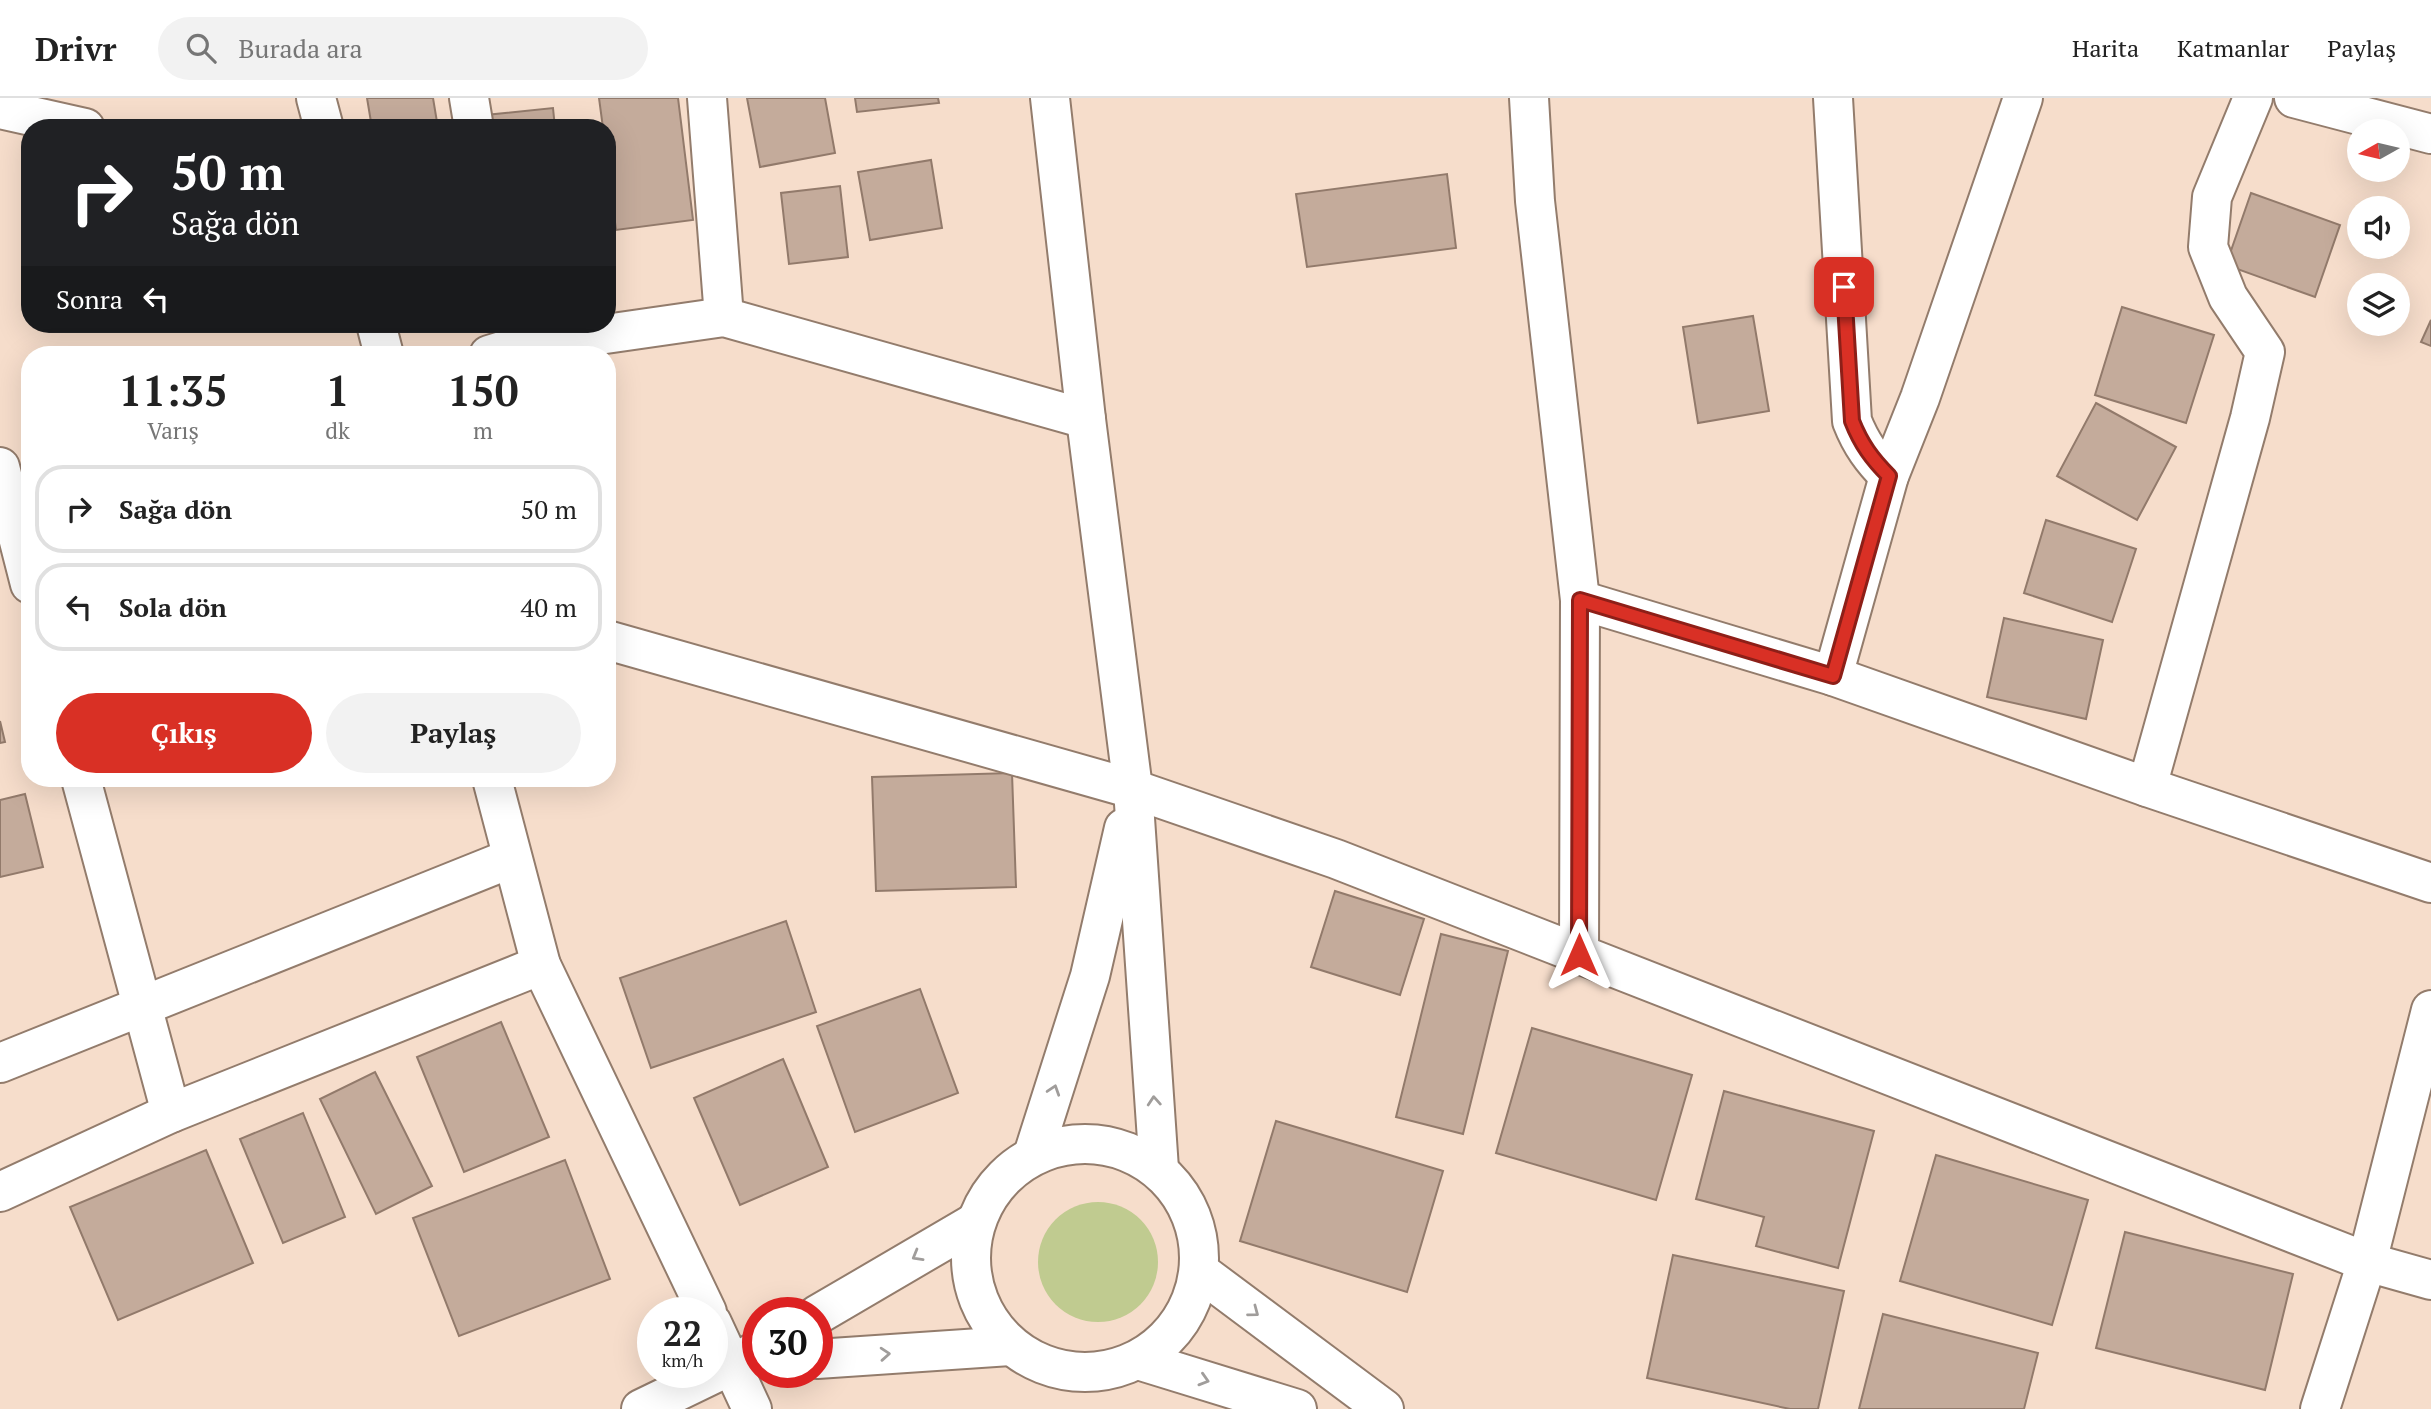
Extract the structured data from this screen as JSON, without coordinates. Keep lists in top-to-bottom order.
{
  "north": "left",
  "page": {
    "header": "Drivr",
    "search": "Burada ara",
    "nav": ["Harita", "Katmanlar", "Paylaş"],
    "turn": ["50 m", "Sağa dön"],
    "then": "Sonra",
    "eta": [
      "11:35",
      "Varış",
      "1",
      "dk",
      "150",
      "m"
    ],
    "list": [
      {
        "name": "Sağa dön",
        "value": "50 m"
      },
      {
        "name": "Sola dön",
        "value": "40 m"
      }
    ],
    "buttons": ["Çıkış", "Paylaş"],
    "speed": "22 km/h",
    "limit": "30"
  }
}
